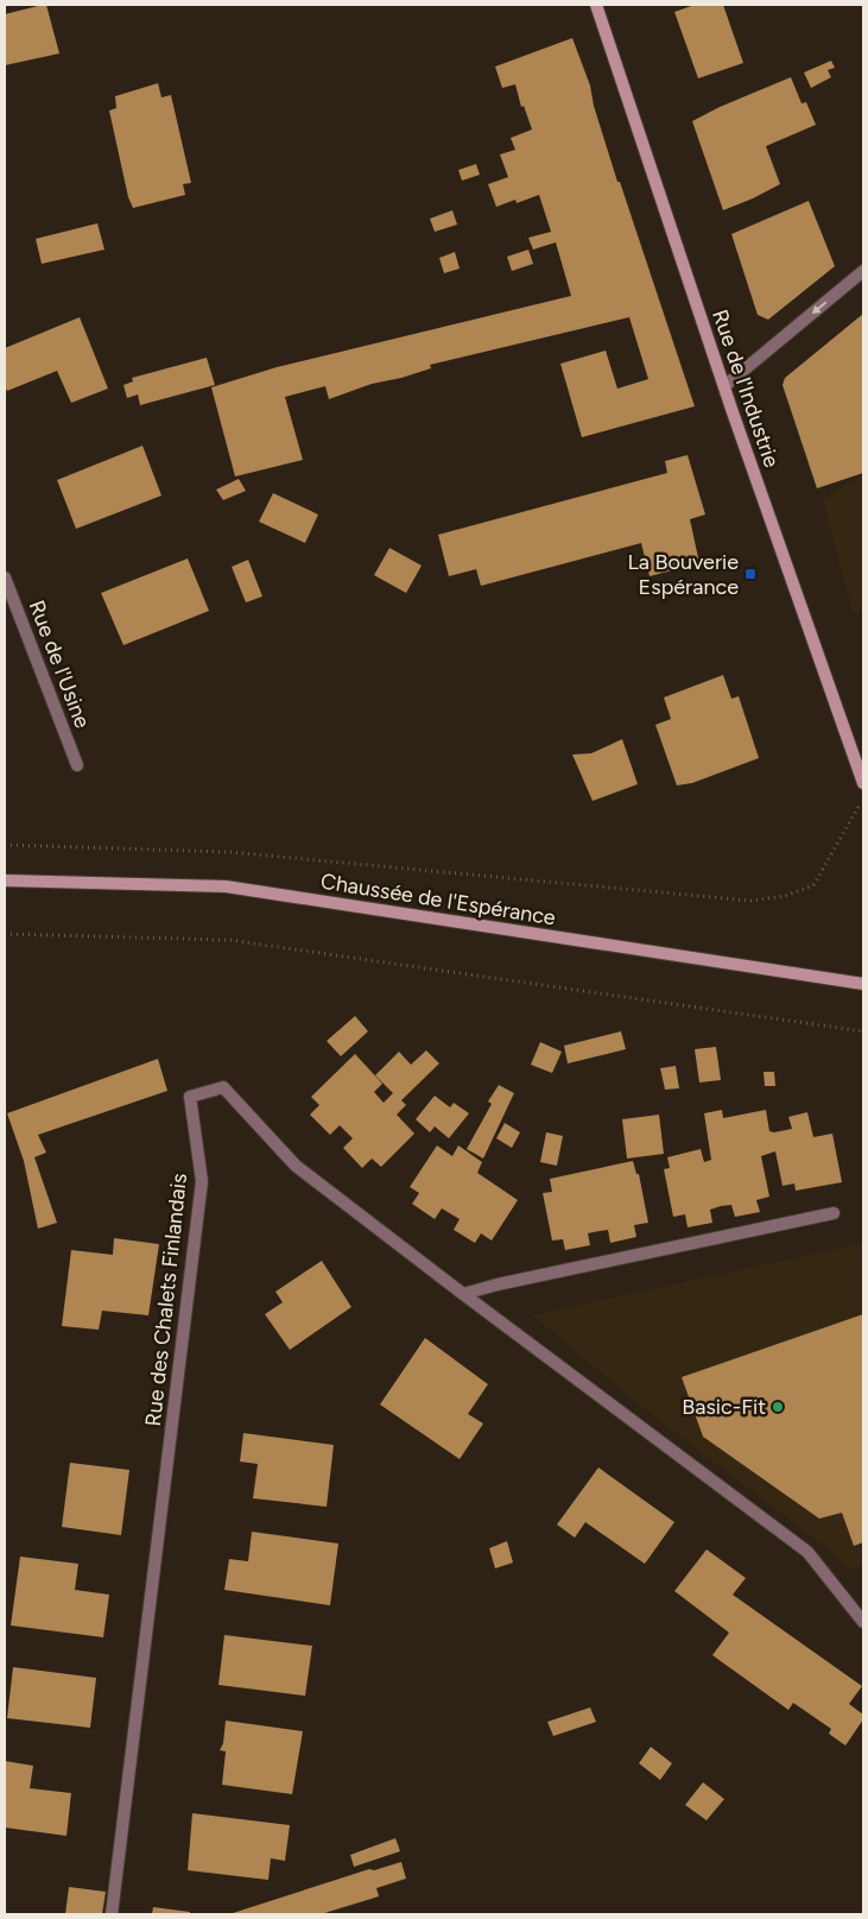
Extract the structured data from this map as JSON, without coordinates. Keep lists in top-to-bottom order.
{
  "streets": {
    "main road": ["Rue de l'Industrie", "Chaussée de l'Espérance"],
    "street": ["Rue de l'Usine", "Rue des Chalets Finlandais"]
  },
  "places": {
    "transit": ["La Bouverie Espérance"],
    "other": ["Basic-Fit"]
  }
}
